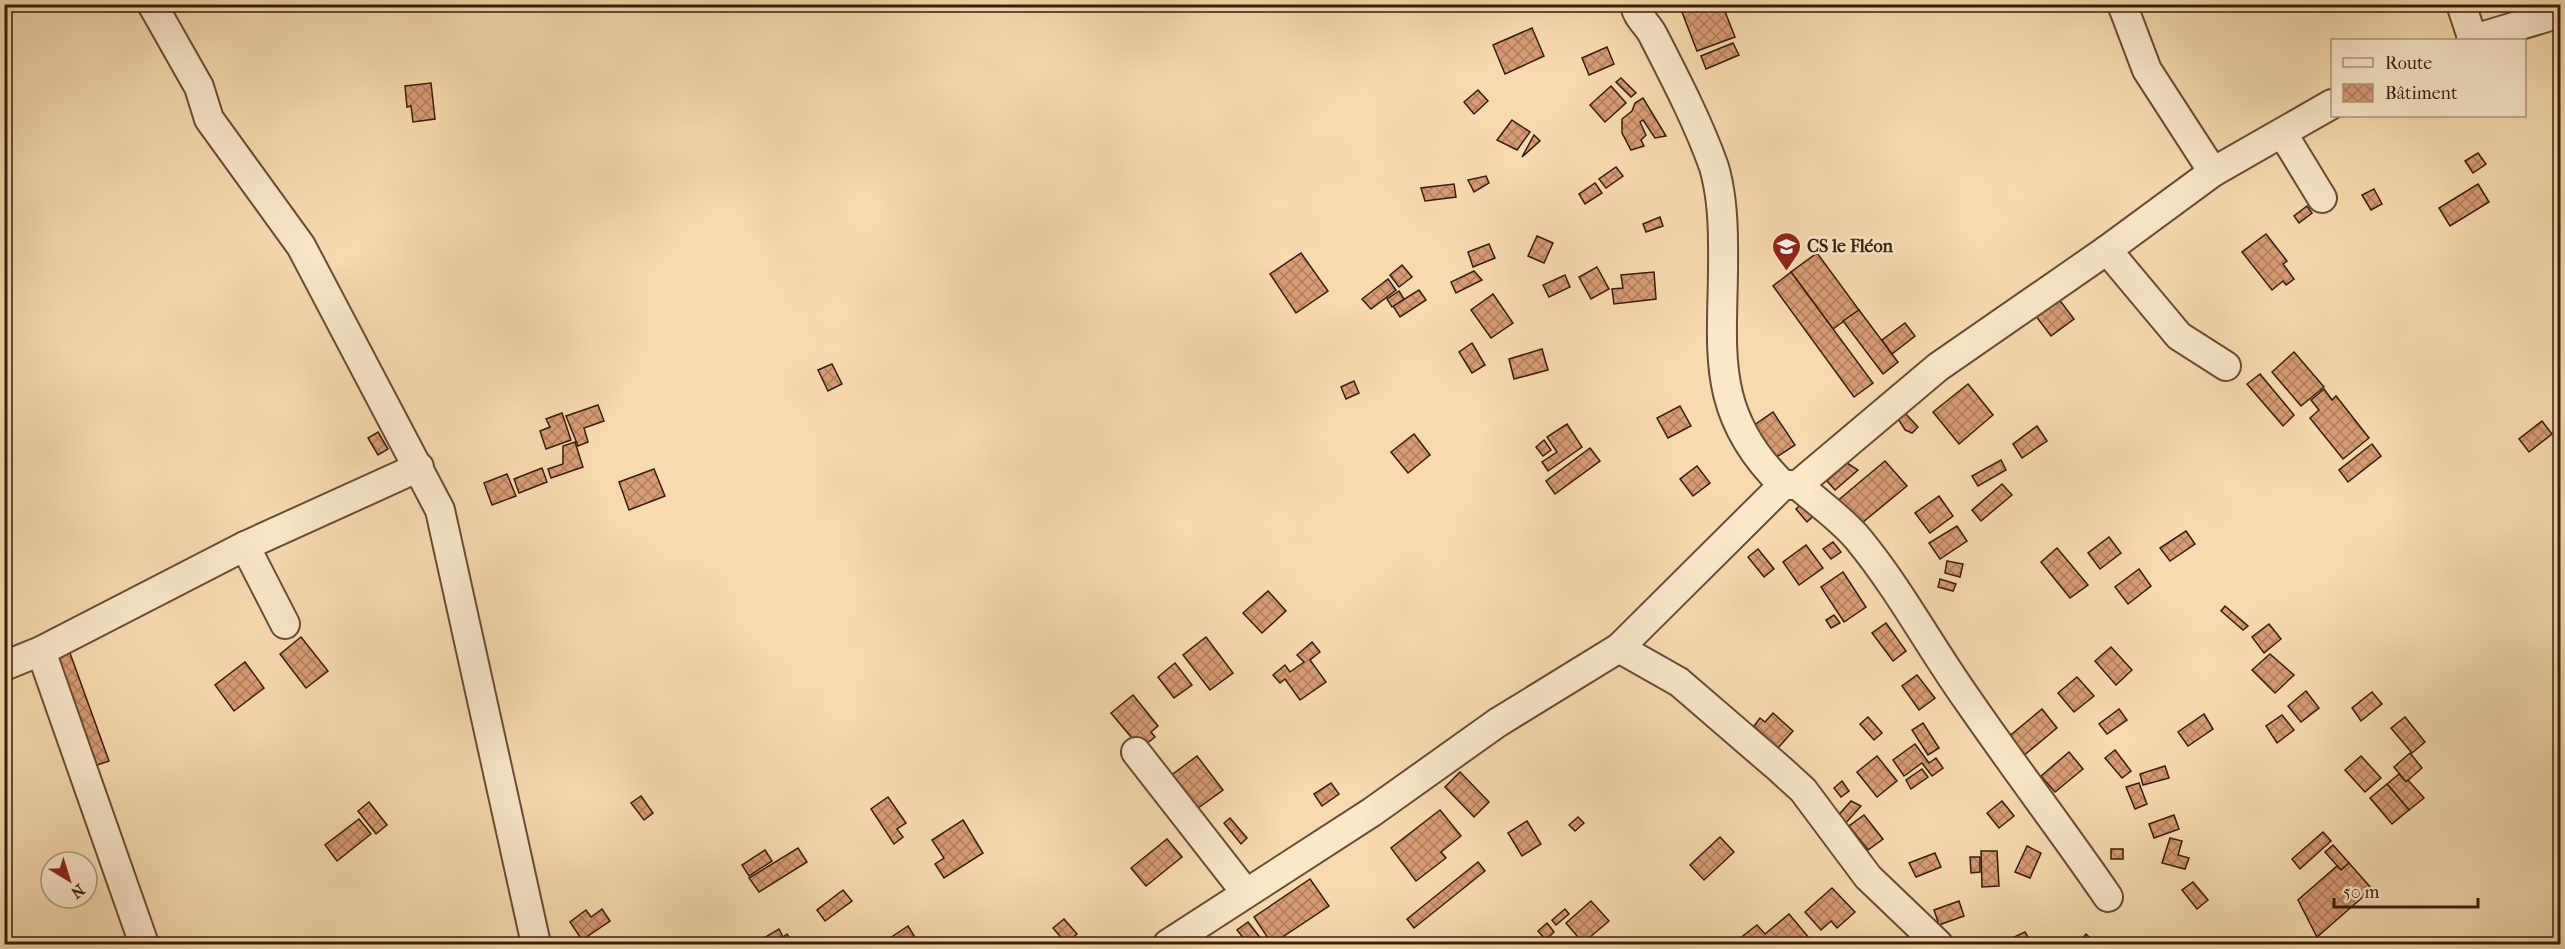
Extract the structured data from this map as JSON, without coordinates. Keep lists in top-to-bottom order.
{
  "places": {
    "school or university": ["CS le Fléon"]
  },
  "legend": ["Route", "Bâtiment"],
  "scale_bar": "50 m",
  "north": "bottom right"
}
